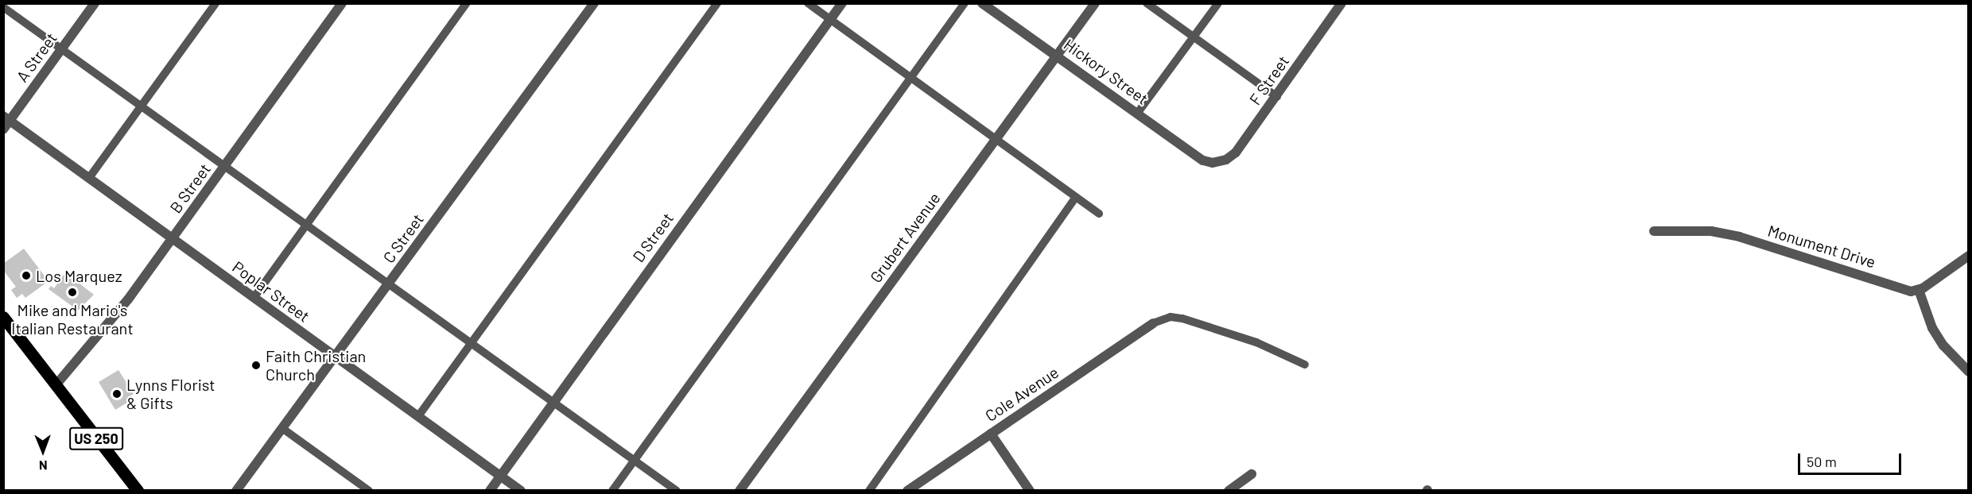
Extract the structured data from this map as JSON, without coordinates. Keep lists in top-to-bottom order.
{
  "streets": {
    "main road": ["US 250"],
    "street": [
      "A Street",
      "Hickory Street",
      "F Street",
      "B Street",
      "D Street",
      "Grubert Avenue",
      "C Street",
      "Monument Drive",
      "Poplar Street",
      "Cole Avenue"
    ]
  },
  "crossings": [
    ["A Street", "Poplar Street"],
    ["Hickory Street", "F Street"],
    ["Hickory Street", "Grubert Avenue"],
    ["B Street", "Poplar Street"],
    ["B Street", "US 250"],
    ["D Street", "Poplar Street"],
    ["C Street", "Poplar Street"]
  ],
  "places": [
    "Los Marquez",
    "Mike and Mario's Italian Restaurant",
    "Faith Christian Church",
    "Lynns Florist & Gifts"
  ],
  "scale_bar": "50 m",
  "north": "bottom"
}
